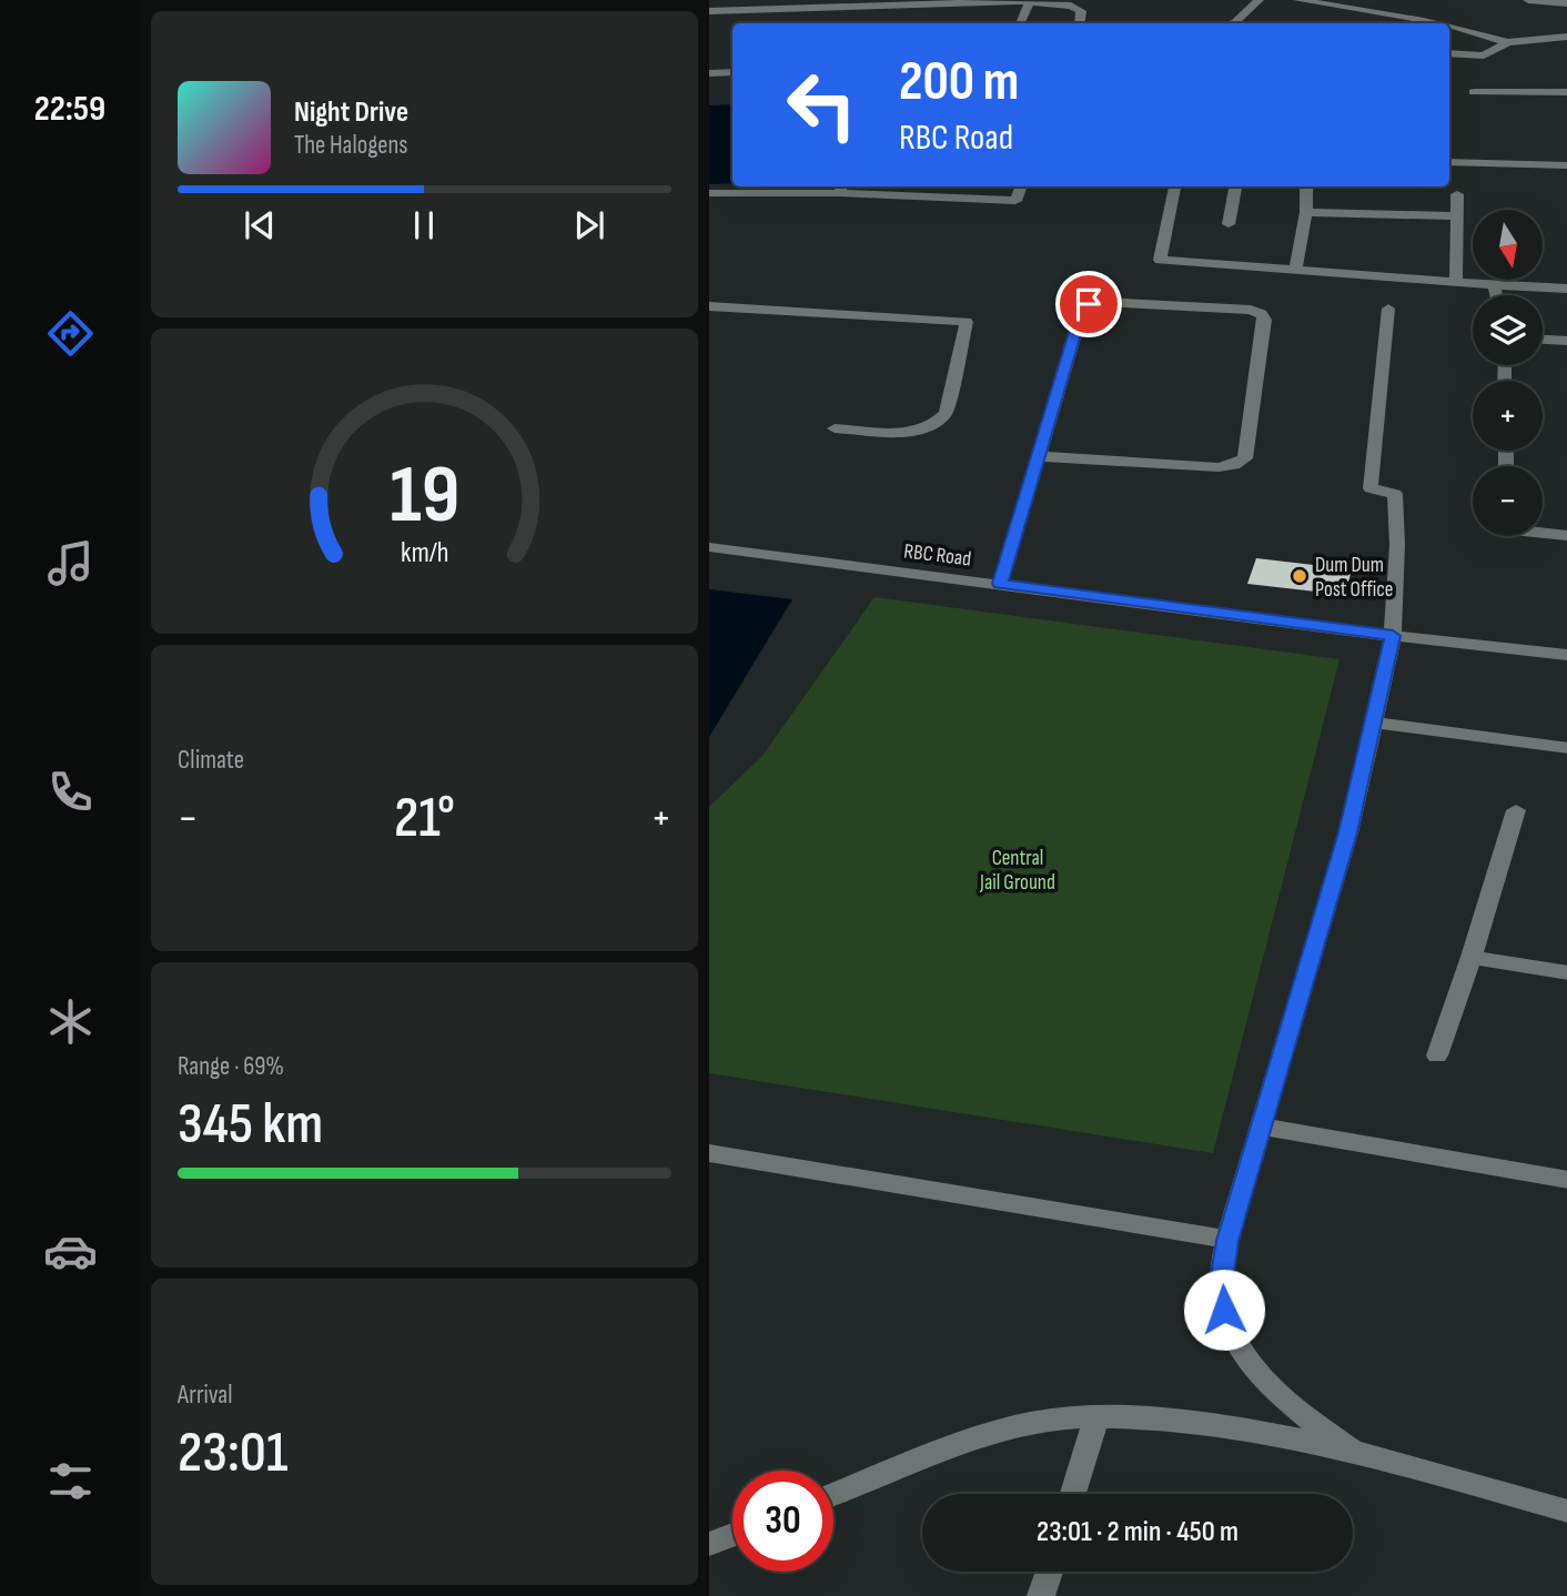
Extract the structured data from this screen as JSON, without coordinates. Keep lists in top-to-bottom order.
{
  "streets": {
    "street": ["RBC Road"]
  },
  "parks": ["Central Jail Ground"],
  "places": ["Dum Dum Post Office"],
  "north": "bottom",
  "page": {
    "tabs": "22:59",
    "turn": ["200 m", "RBC Road"],
    "song": ["Night Drive", "The Halogens"],
    "map_buttons": ["+", "−"],
    "tile": [
      "Climate",
      ["Range · 69%", "345 km"],
      ["Arrival", "23:01"]
    ],
    "heat": ["−", "21°", "+"],
    "limit": "30",
    "trip": "23:01 · 2 min · 450 m",
    "gauge": ["19", "km/h"]
  }
}
